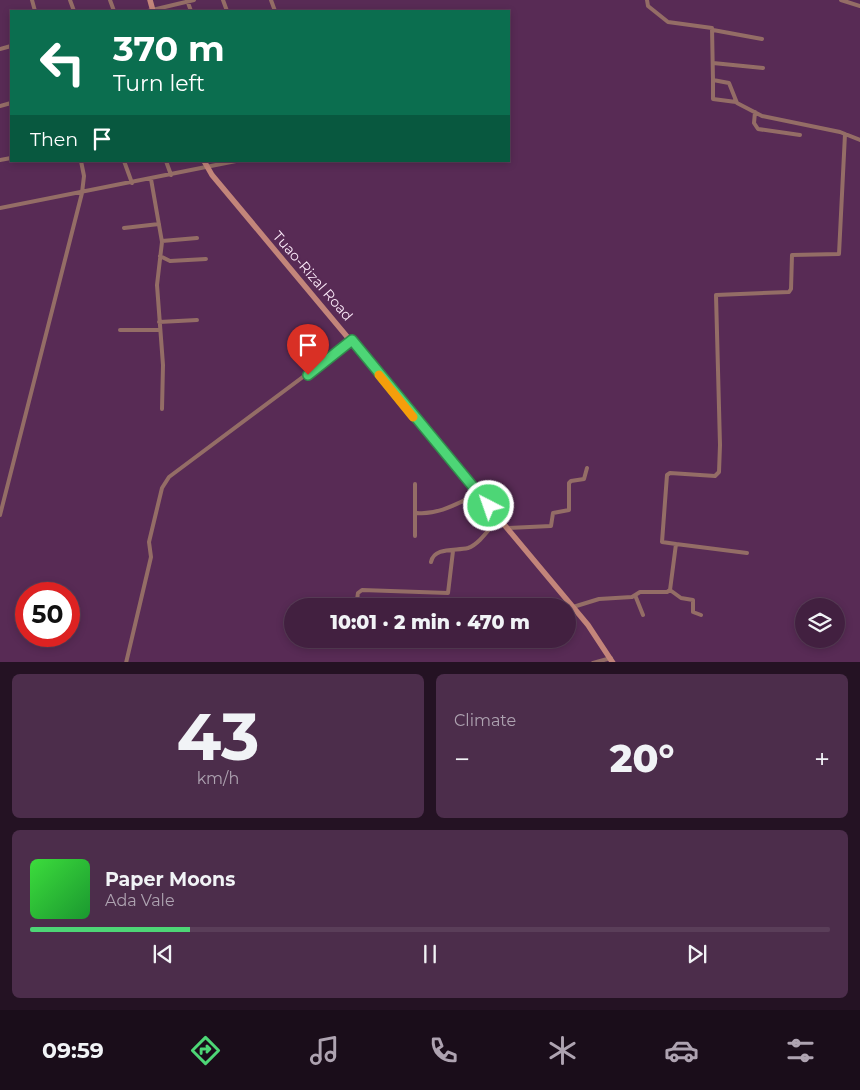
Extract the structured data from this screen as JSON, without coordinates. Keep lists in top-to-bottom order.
{
  "streets": {
    "main road": ["Tuao-Rizal Road"]
  },
  "page": {
    "turn": ["370 m", "Turn left"],
    "then": "Then",
    "limit": "50",
    "trip": "10:01 · 2 min · 470 m",
    "tile": [
      ["43", "km/h"],
      "Climate"
    ],
    "heat": ["−", "20°", "+"],
    "song": ["Paper Moons", "Ada Vale"],
    "tabs": "09:59"
  }
}
